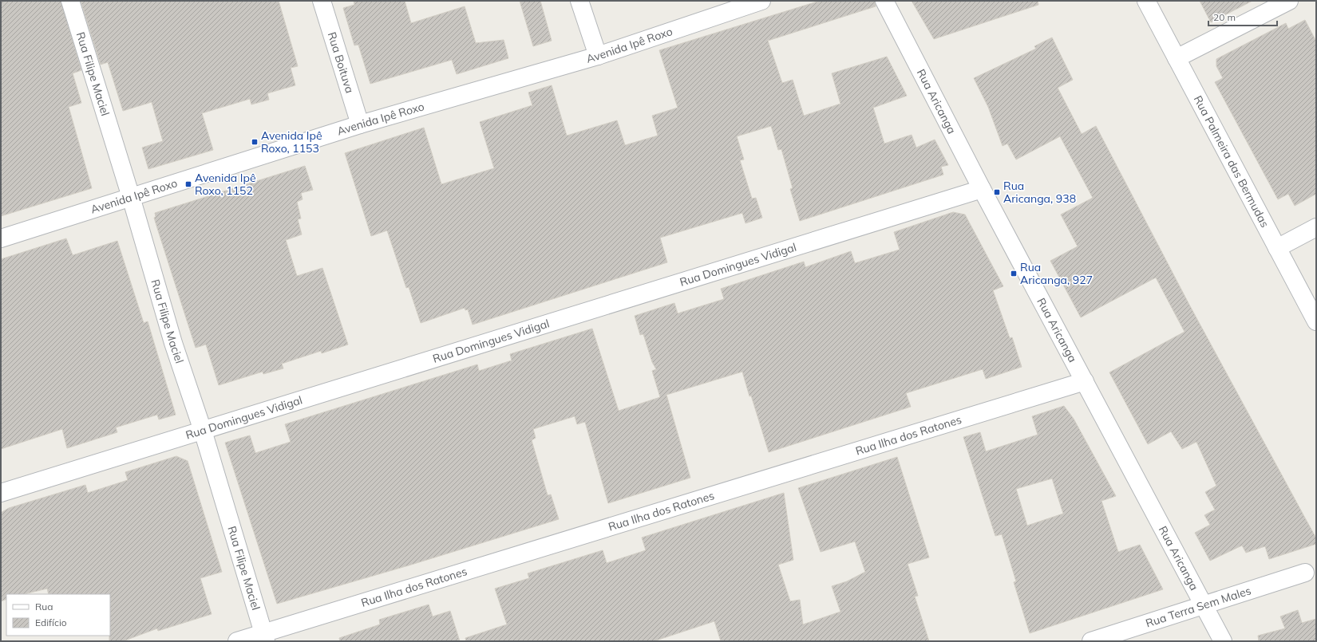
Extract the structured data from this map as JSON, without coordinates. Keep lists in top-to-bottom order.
{
  "streets": {
    "street": [
      "Avenida Ipê Roxo",
      "Rua Boituva",
      "Rua Filipe Maciel",
      "Rua Aricanga",
      "Rua Palmeira das Bermudas",
      "Rua Domingues Vidigal",
      "Rua Ilha dos Ratones",
      "Rua Terra Sem Males"
    ]
  },
  "crossings": [
    ["Avenida Ipê Roxo", "Rua Boituva"],
    ["Avenida Ipê Roxo", "Rua Filipe Maciel"],
    ["Rua Filipe Maciel", "Rua Domingues Vidigal"],
    ["Rua Filipe Maciel", "Rua Ilha dos Ratones"],
    ["Rua Aricanga", "Rua Domingues Vidigal"],
    ["Rua Aricanga", "Rua Ilha dos Ratones"],
    ["Rua Aricanga", "Rua Terra Sem Males"]
  ],
  "places": {
    "transit": [
      "Avenida Ipê Roxo, 1153",
      "Avenida Ipê Roxo, 1152",
      "Rua Aricanga, 938",
      "Rua Aricanga, 927"
    ]
  },
  "legend": ["Rua", "Edifício"],
  "scale_bar": "20 m"
}
